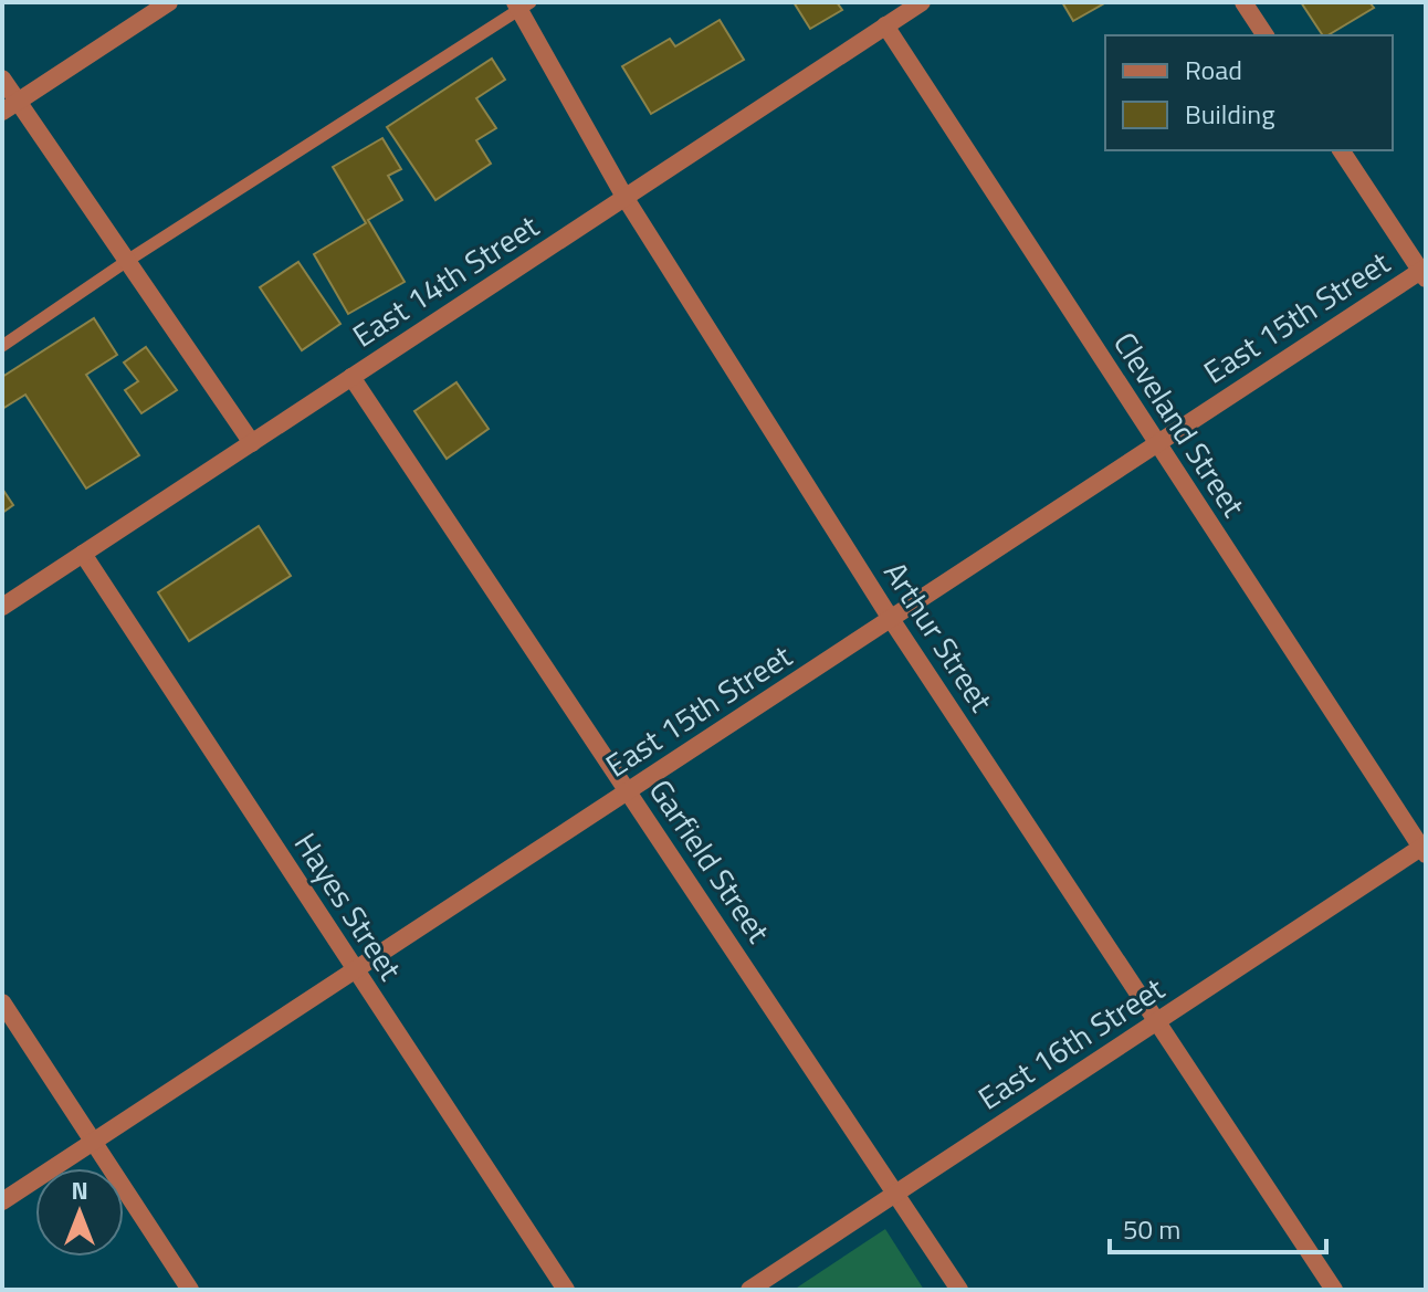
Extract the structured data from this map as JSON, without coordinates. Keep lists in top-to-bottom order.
{
  "streets": {
    "street": [
      "East 14th Street",
      "East 15th Street",
      "Cleveland Street",
      "Arthur Street",
      "Garfield Street",
      "Hayes Street",
      "East 16th Street"
    ]
  },
  "crossings": [
    ["East 14th Street", "Cleveland Street"],
    ["East 14th Street", "Arthur Street"],
    ["East 14th Street", "Garfield Street"],
    ["East 14th Street", "Hayes Street"],
    ["East 15th Street", "Cleveland Street"],
    ["East 15th Street", "Arthur Street"],
    ["East 15th Street", "Garfield Street"],
    ["East 15th Street", "Hayes Street"],
    ["Cleveland Street", "East 16th Street"],
    ["Arthur Street", "East 16th Street"],
    ["Garfield Street", "East 16th Street"]
  ],
  "legend": ["Road", "Building"],
  "scale_bar": "50 m",
  "north": "top"
}
